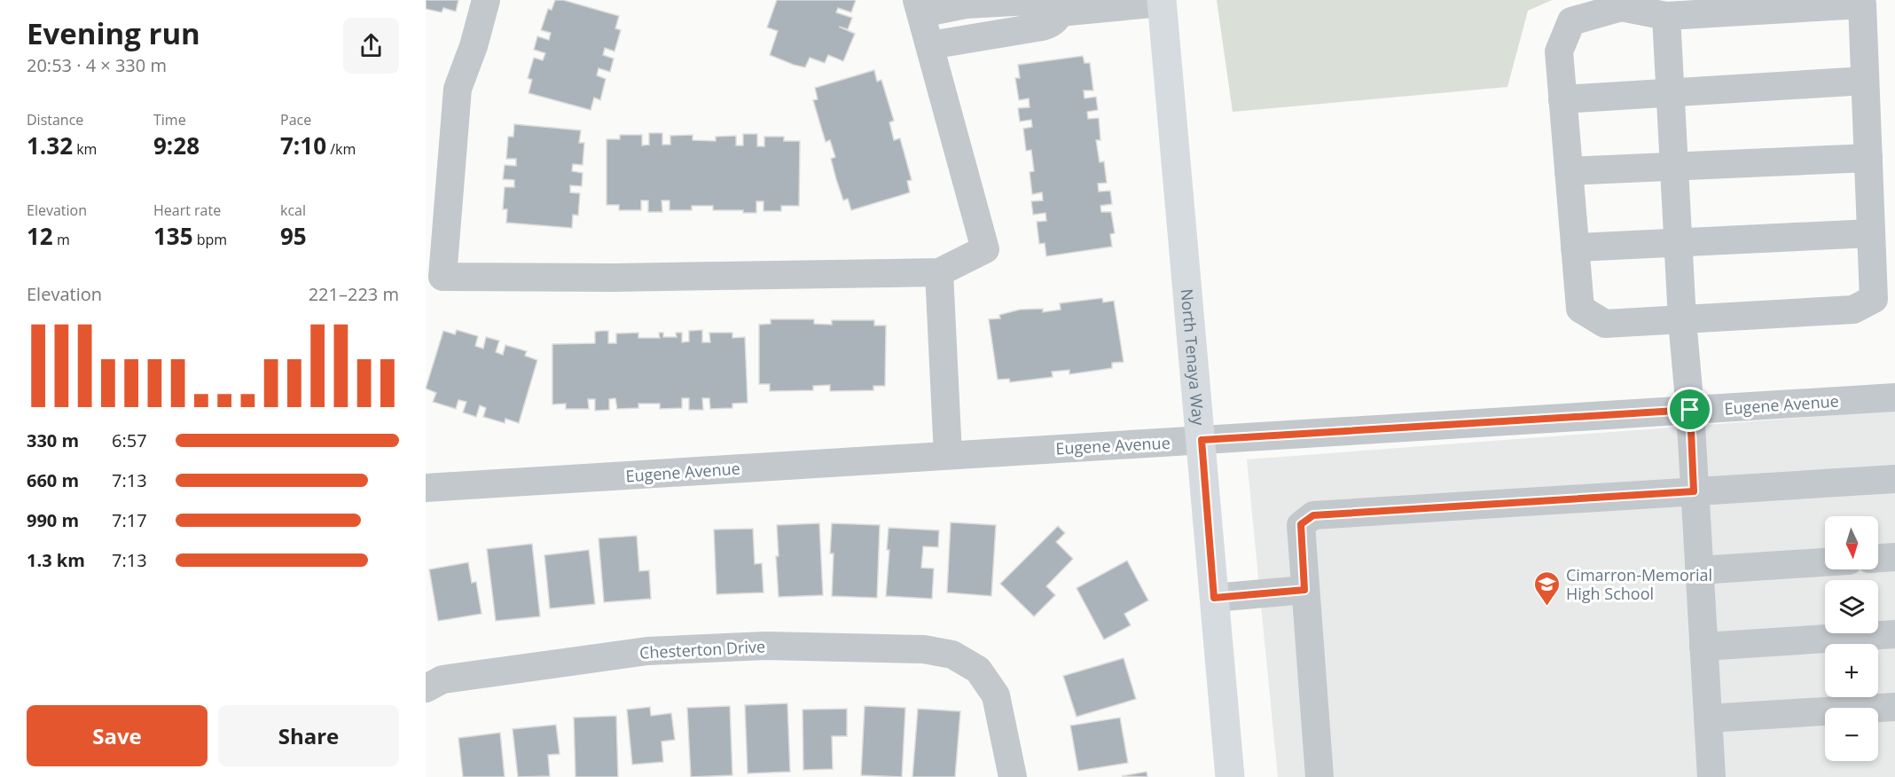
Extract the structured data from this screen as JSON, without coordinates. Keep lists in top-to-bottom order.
{
  "streets": {
    "main road": ["North Tenaya Way"],
    "street": ["Eugene Avenue", "Chesterton Drive"]
  },
  "crossings": [
    ["North Tenaya Way", "Eugene Avenue"]
  ],
  "places": {
    "school or university": ["Cimarron-Memorial High School"]
  },
  "north": "bottom",
  "page": {
    "heading": ["Evening run", "20:53 · 4 × 330 m"],
    "stats": [
      ["Distance", "1.32 km"],
      ["Time", "9:28"],
      ["Pace", "7:10 /km"],
      ["Elevation", "12 m"],
      ["Heart rate", "135 bpm"],
      ["kcal", "95"]
    ],
    "chart": ["Elevation", "221–223 m"],
    "list": [
      {
        "name": "330 m",
        "note": "6:57"
      },
      {
        "name": "660 m",
        "note": "7:13"
      },
      {
        "name": "990 m",
        "note": "7:17"
      },
      {
        "name": "1.3 km",
        "note": "7:13"
      }
    ],
    "map_buttons": ["+", "−"],
    "buttons": ["Save", "Share"]
  }
}
